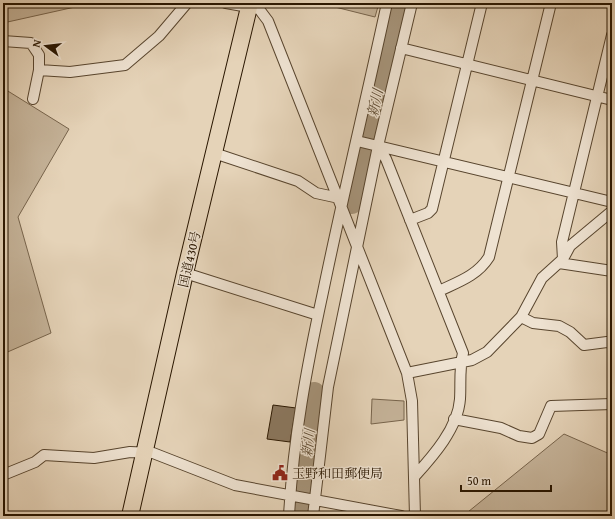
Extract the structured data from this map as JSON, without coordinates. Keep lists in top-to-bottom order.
{
  "streets": {
    "highway": ["国道430号"]
  },
  "water": ["新川"],
  "places": {
    "public building": ["玉野和田郵便局"]
  },
  "scale_bar": "50 m",
  "north": "left"
}
